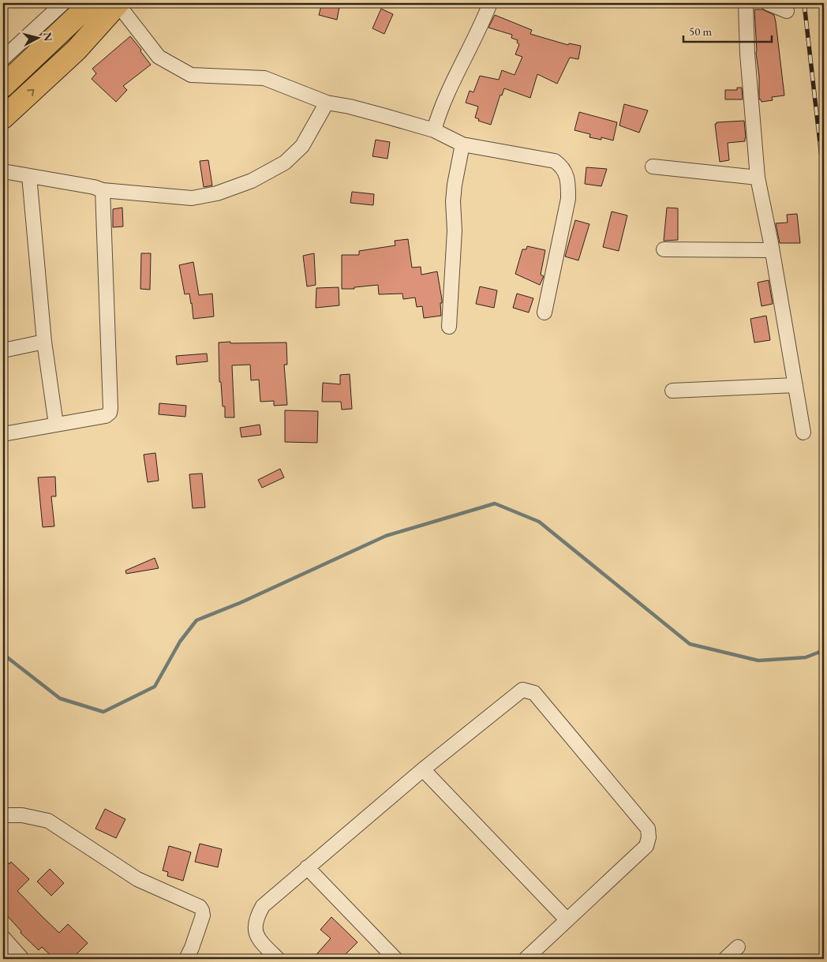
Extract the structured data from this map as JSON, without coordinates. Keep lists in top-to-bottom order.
{
  "scale_bar": "50 m",
  "north": "right"
}
